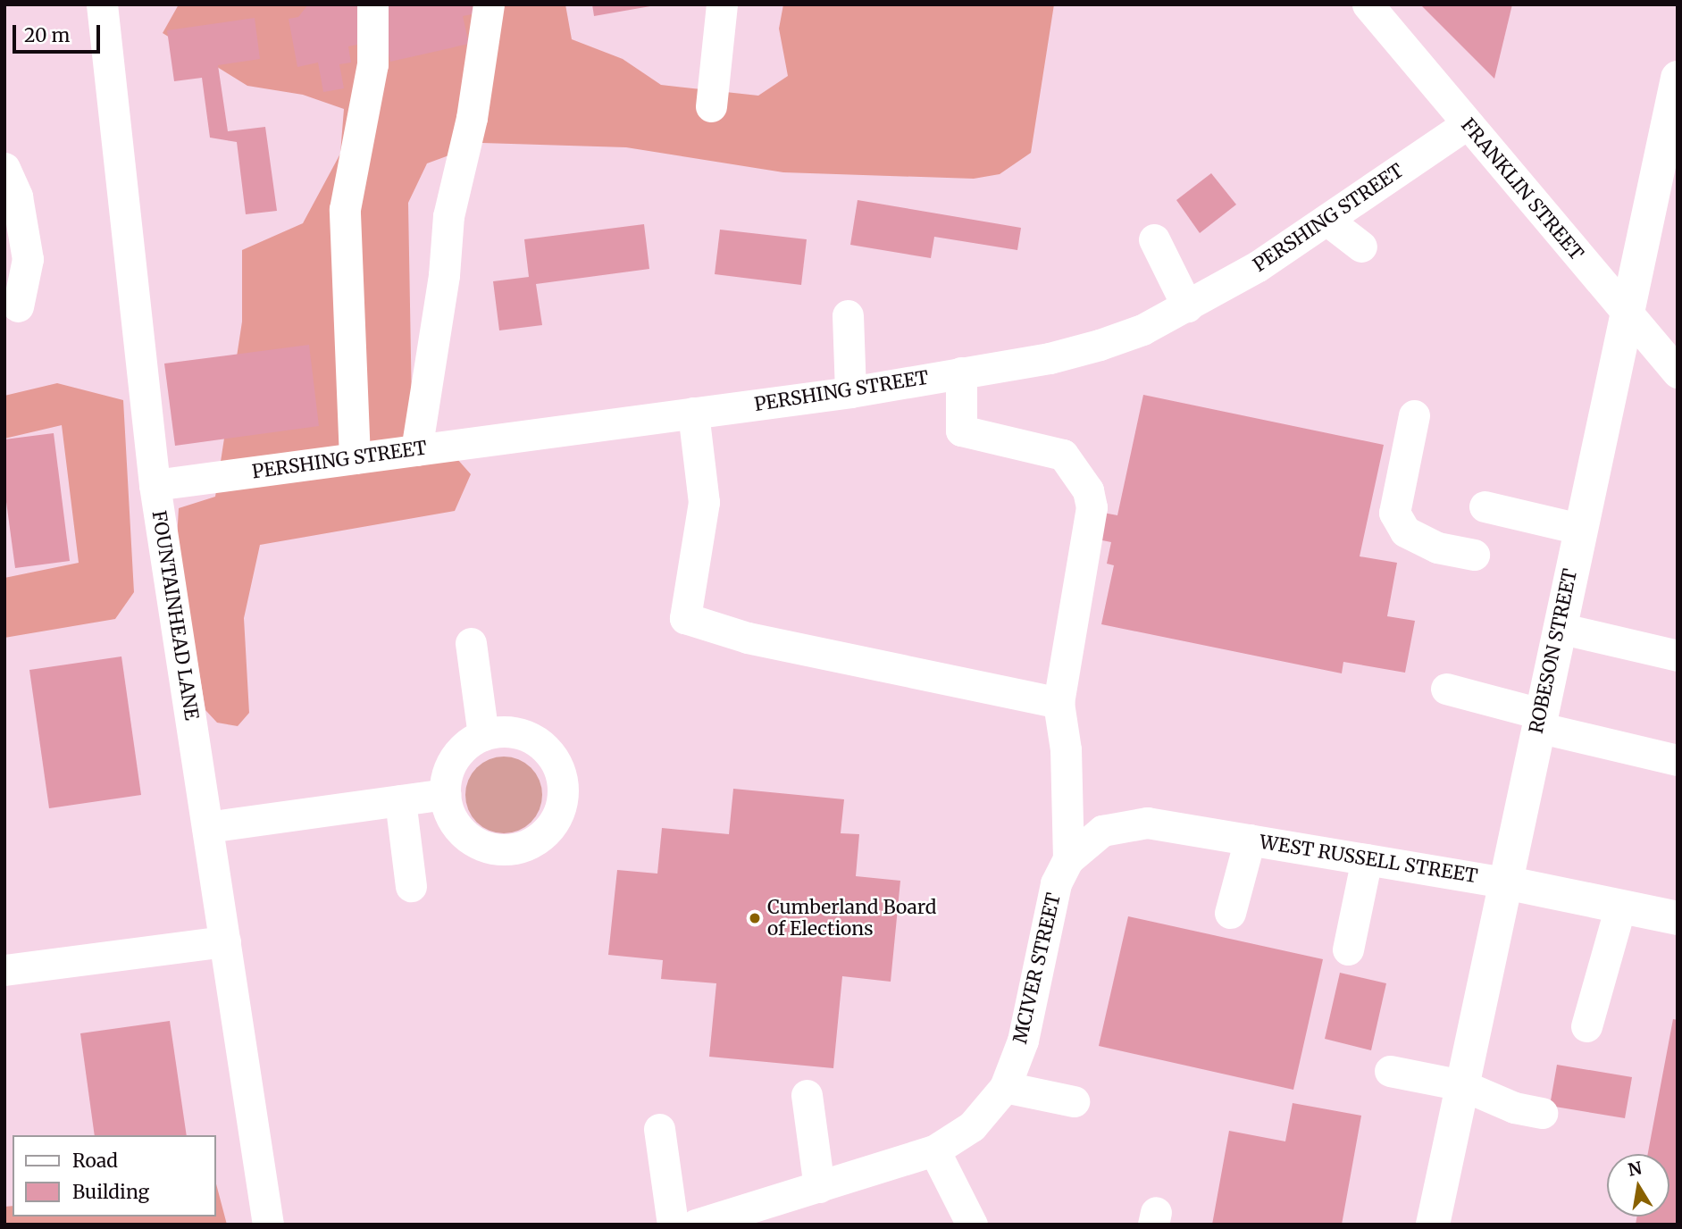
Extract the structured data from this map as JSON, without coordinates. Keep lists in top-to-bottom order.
{
  "streets": {
    "main road": ["ROBESON STREET", "WEST RUSSELL STREET"],
    "street": [
      "FRANKLIN STREET",
      "PERSHING STREET",
      "FOUNTAINHEAD LANE",
      "MCIVER STREET"
    ]
  },
  "crossings": [
    ["FRANKLIN STREET", "PERSHING STREET"],
    ["FRANKLIN STREET", "ROBESON STREET"],
    ["PERSHING STREET", "FOUNTAINHEAD LANE"],
    ["ROBESON STREET", "WEST RUSSELL STREET"],
    ["WEST RUSSELL STREET", "MCIVER STREET"]
  ],
  "places": ["Cumberland Board of Elections"],
  "legend": ["Road", "Building"],
  "scale_bar": "20 m",
  "north": "top"
}
